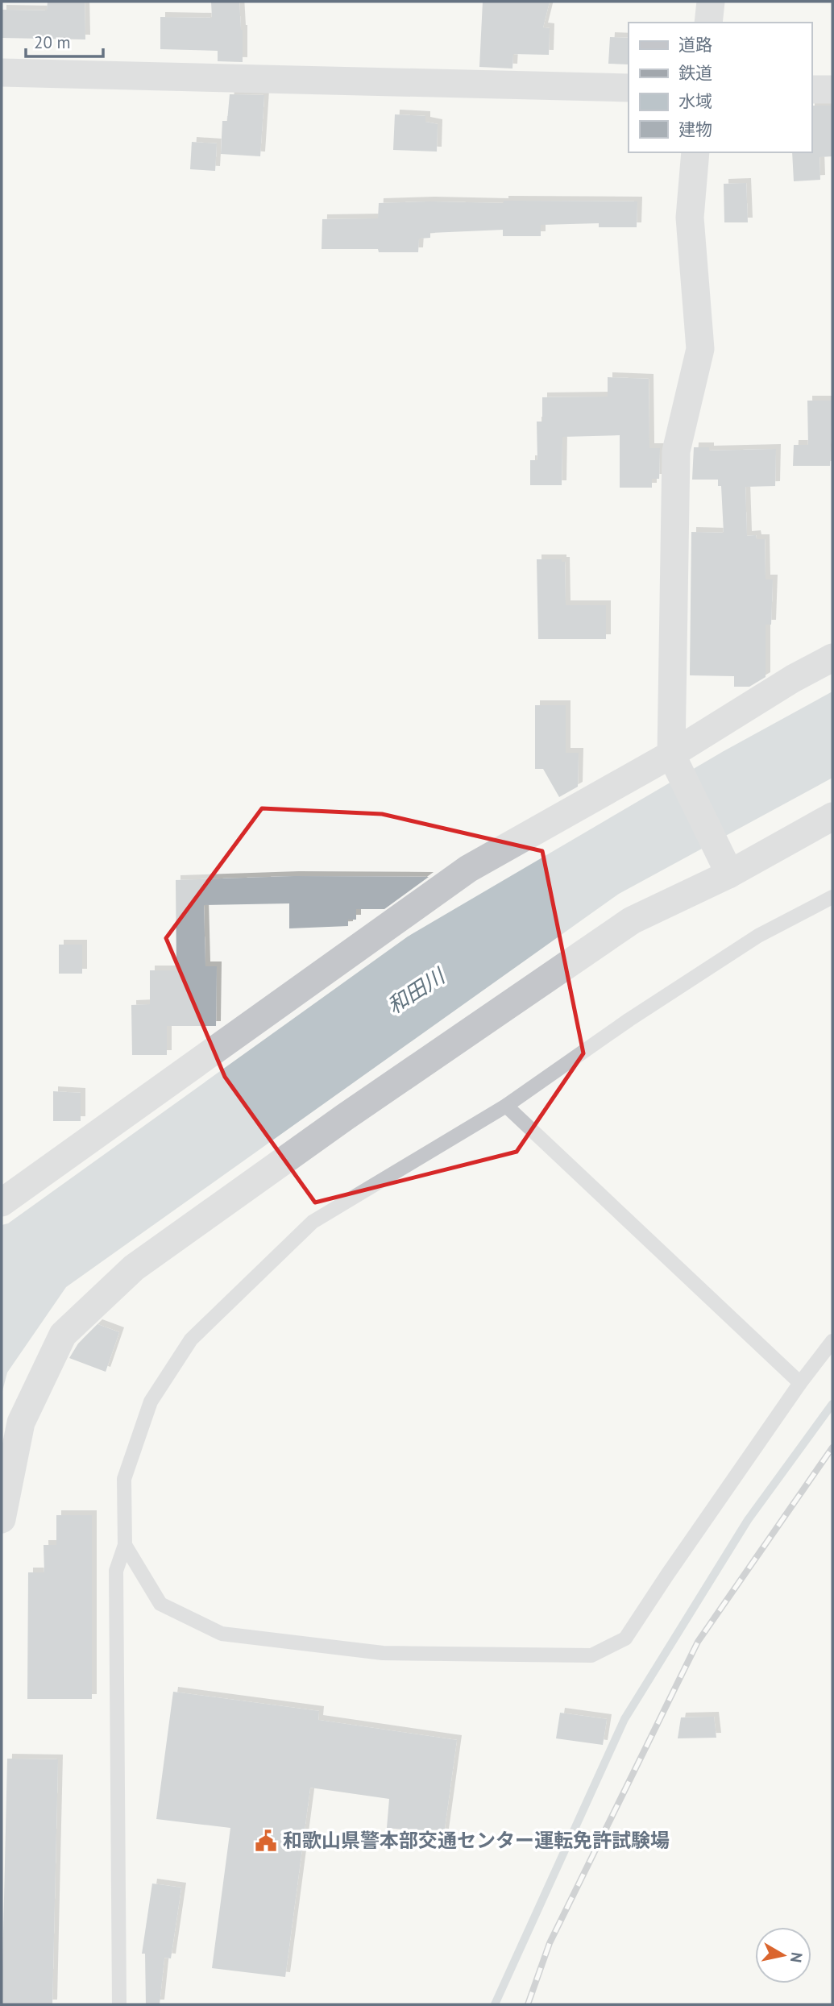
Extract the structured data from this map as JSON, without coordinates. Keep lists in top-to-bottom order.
{
  "water": ["和田川"],
  "places": {
    "public building": ["和歌山県警本部交通センター運転免許試験場"]
  },
  "legend": [
    "道路",
    "鉄道",
    "水域",
    "建物"
  ],
  "scale_bar": "20 m",
  "north": "right"
}
